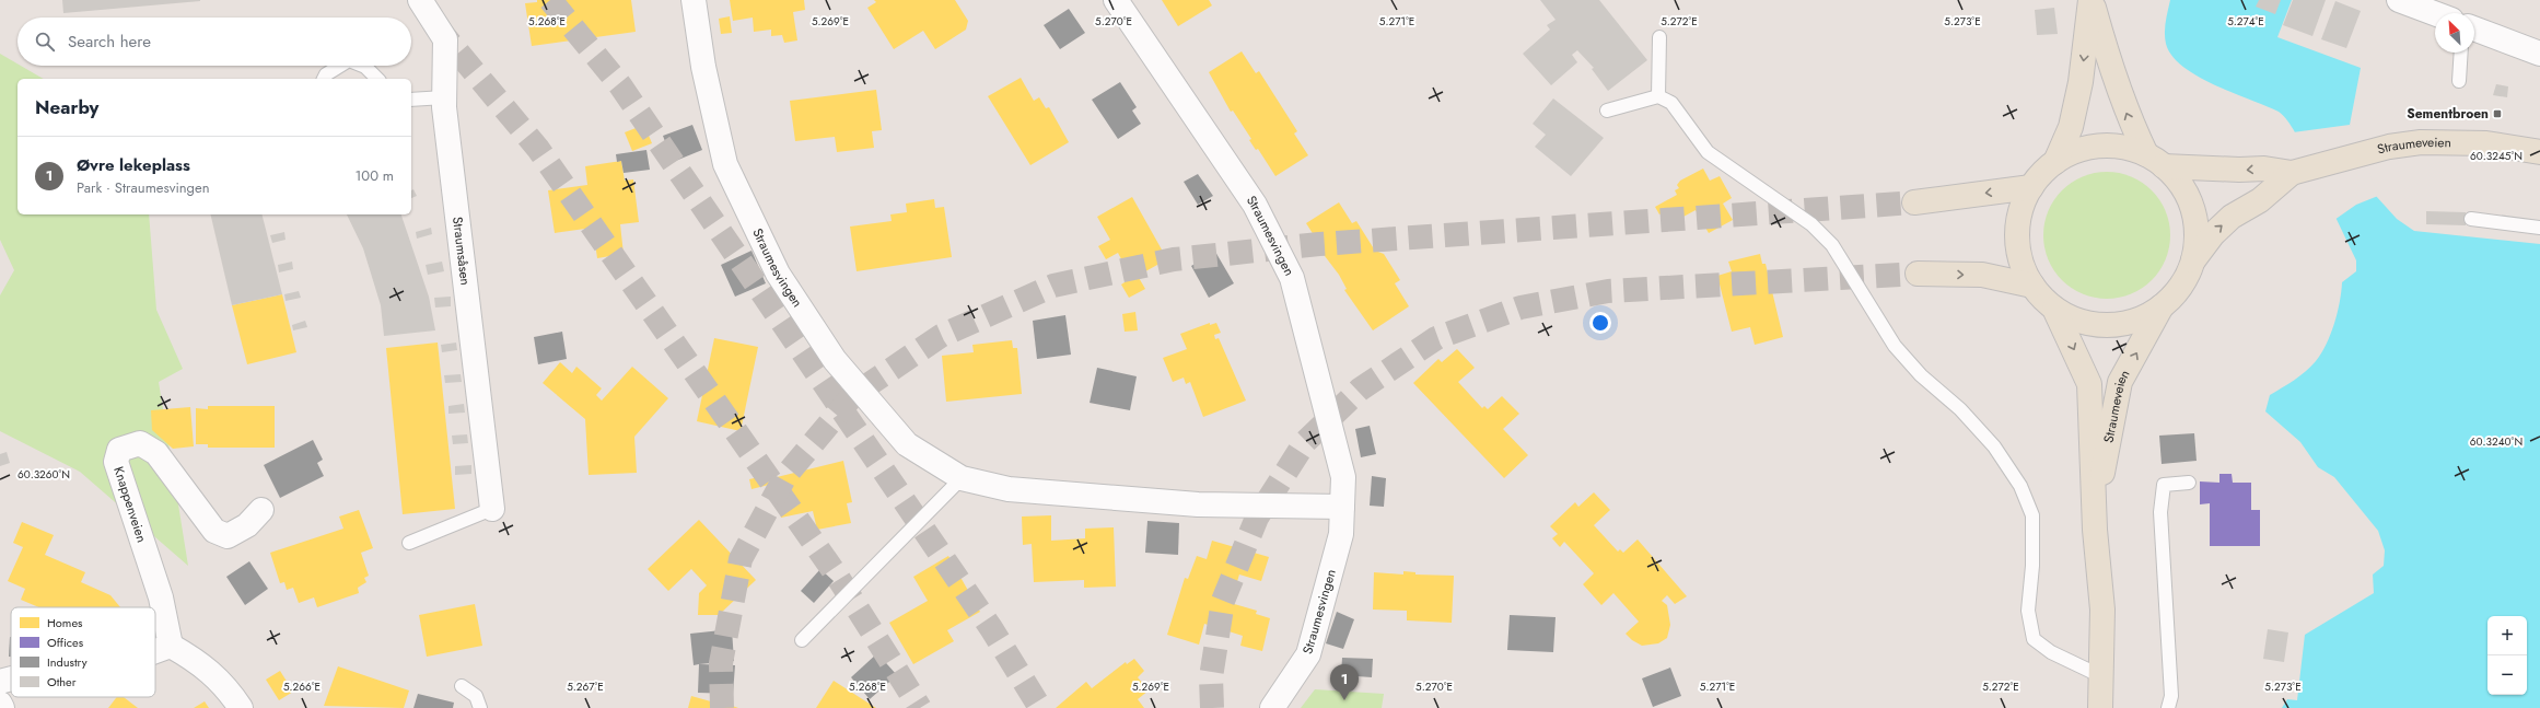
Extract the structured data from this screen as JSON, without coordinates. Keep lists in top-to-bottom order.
{
  "streets": {
    "main road": ["Straumeveien"],
    "street": ["Straumesvingen", "Straumsåsen", "Knappenveien"]
  },
  "places": {
    "transit": ["Sementbroen"]
  },
  "legend": [
    "Homes",
    "Offices",
    "Industry",
    "Other"
  ],
  "north": "top left",
  "page": {
    "search": "Search here",
    "heading": "Nearby",
    "list": [
      {
        "mark": "1",
        "name": "Øvre lekeplass",
        "note": "Park · Straumesvingen",
        "value": "100 m"
      }
    ],
    "map_buttons": ["+", "−"],
    "pins": "1"
  },
  "coordinates": [
    "5.268°E",
    "5.269°E",
    "5.270°E",
    "5.273°E",
    "5.274°E",
    "5.271°E",
    "5.272°E",
    "60.3245°N",
    "60.3240°N",
    "60.3260°N",
    "5.266°E",
    "5.267°E"
  ]
}
